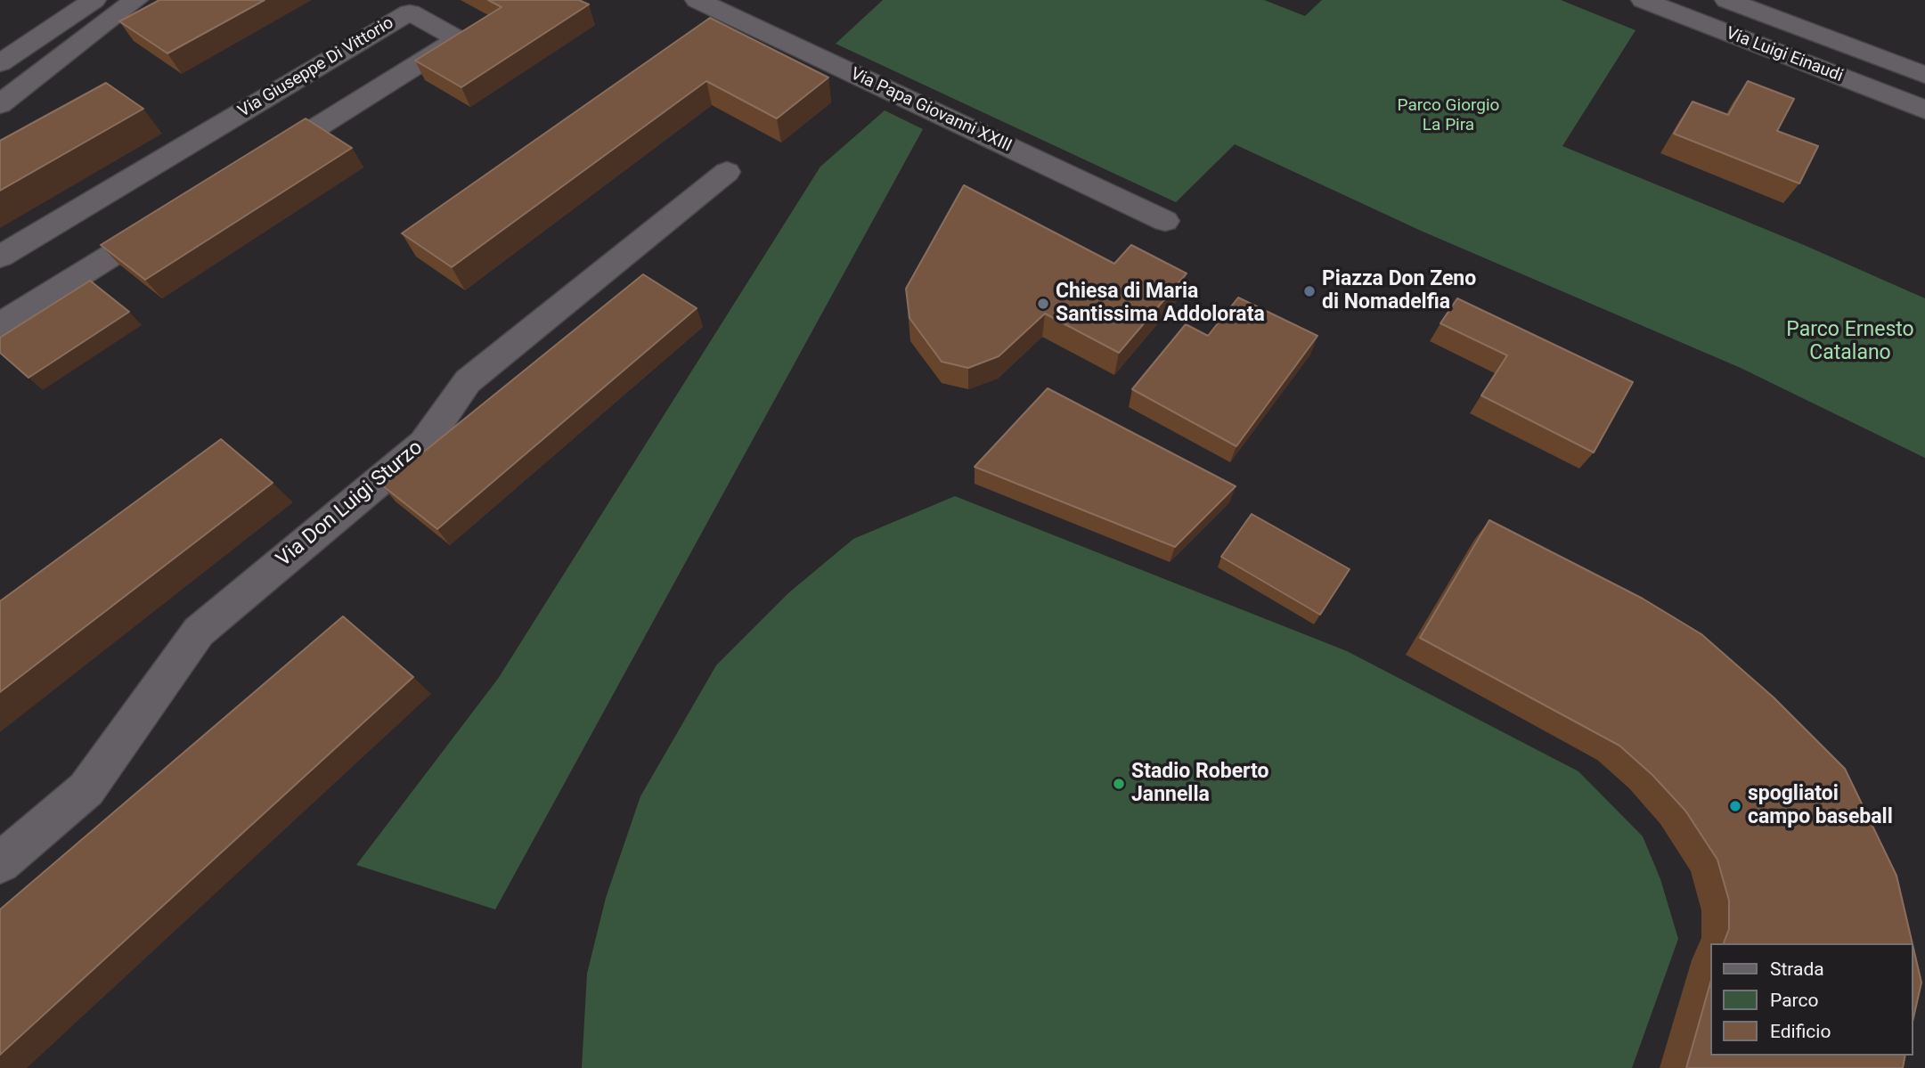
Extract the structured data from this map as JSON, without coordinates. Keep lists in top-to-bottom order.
{
  "streets": {
    "street": [
      "Via Luigi Einaudi",
      "Via Giuseppe Di Vittorio",
      "Via Papa Giovanni XXIII",
      "Via Don Luigi Sturzo"
    ]
  },
  "parks": ["Parco Giorgio La Pira", "Parco Ernesto Catalano"],
  "places": [
    "Piazza Don Zeno di Nomadelfia",
    "Chiesa di Maria Santissima Addolorata",
    "Stadio Roberto Jannella",
    "spogliatoi campo baseball"
  ],
  "legend": ["Strada", "Parco", "Edificio"]
}
